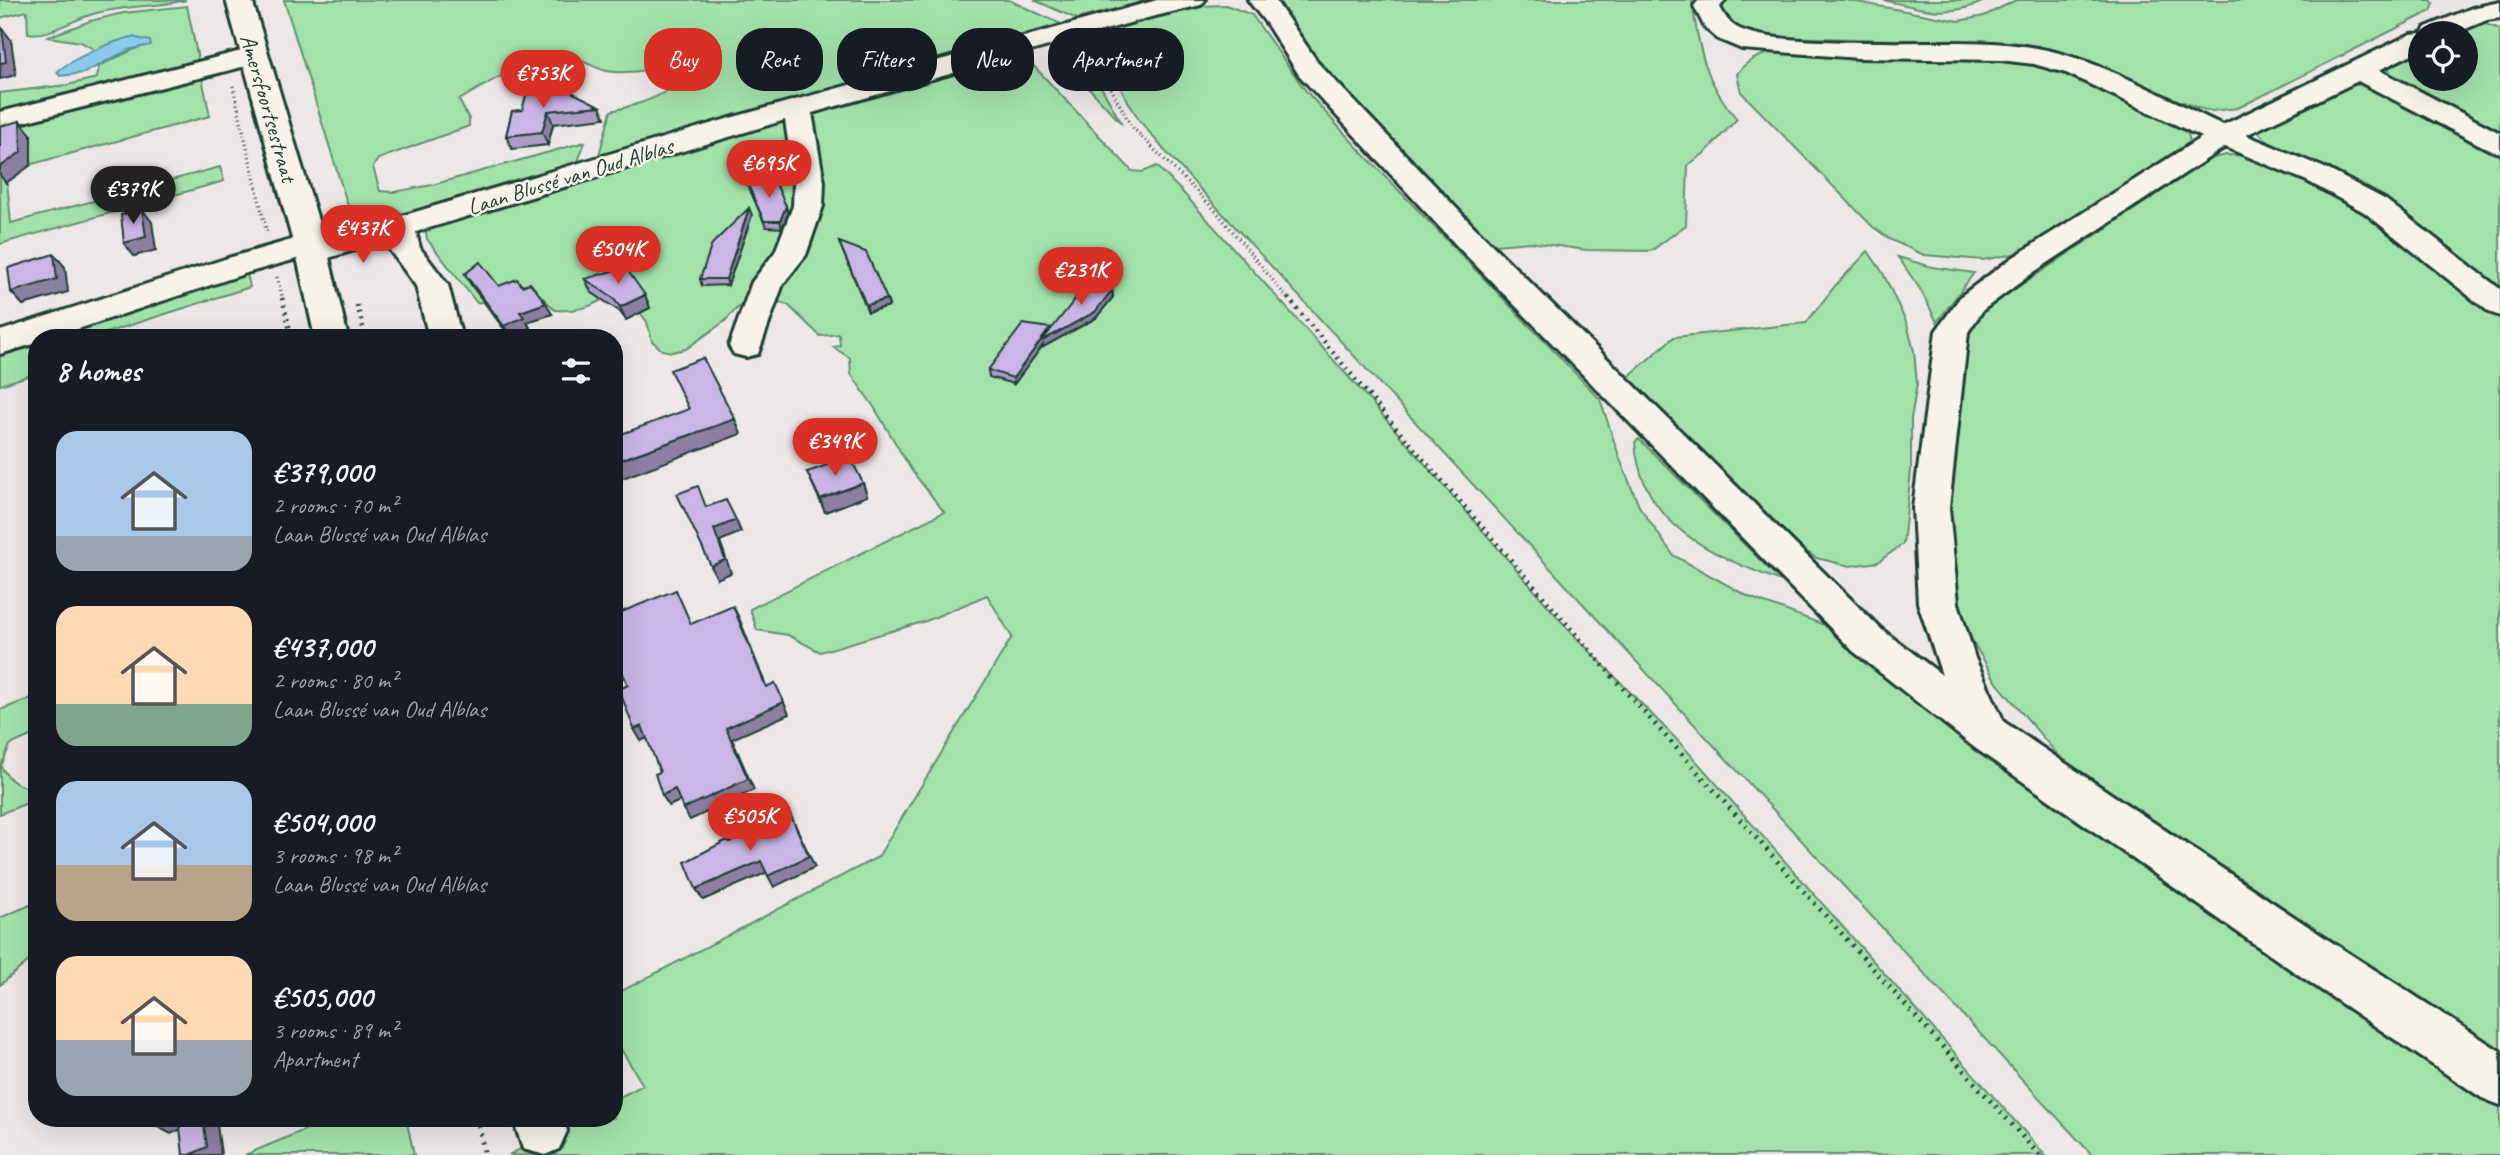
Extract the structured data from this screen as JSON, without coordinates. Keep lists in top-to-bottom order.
{
  "streets": {
    "street": ["Amersfoortsestraat", "Laan Blussé van Oud Alblas"]
  },
  "crossings": [
    ["Amersfoortsestraat", "Laan Blussé van Oud Alblas"]
  ],
  "page": {
    "chip": [
      "Buy",
      "Rent",
      "Filters",
      "New",
      "Apartment"
    ],
    "price": [
      "€753K",
      "€695K",
      "€379K",
      "€437K",
      "€504K",
      "€231K",
      "€349K",
      "€505K"
    ],
    "heading": "8 homes",
    "list": [
      {
        "name": "€379,000",
        "note": "2 rooms · 70 m² · Laan Blussé van Oud Alblas"
      },
      {
        "name": "€437,000",
        "note": "2 rooms · 80 m² · Laan Blussé van Oud Alblas"
      },
      {
        "name": "€504,000",
        "note": "3 rooms · 98 m² · Laan Blussé van Oud Alblas"
      },
      {
        "name": "€505,000",
        "note": "3 rooms · 89 m² · Apartment"
      }
    ]
  }
}
